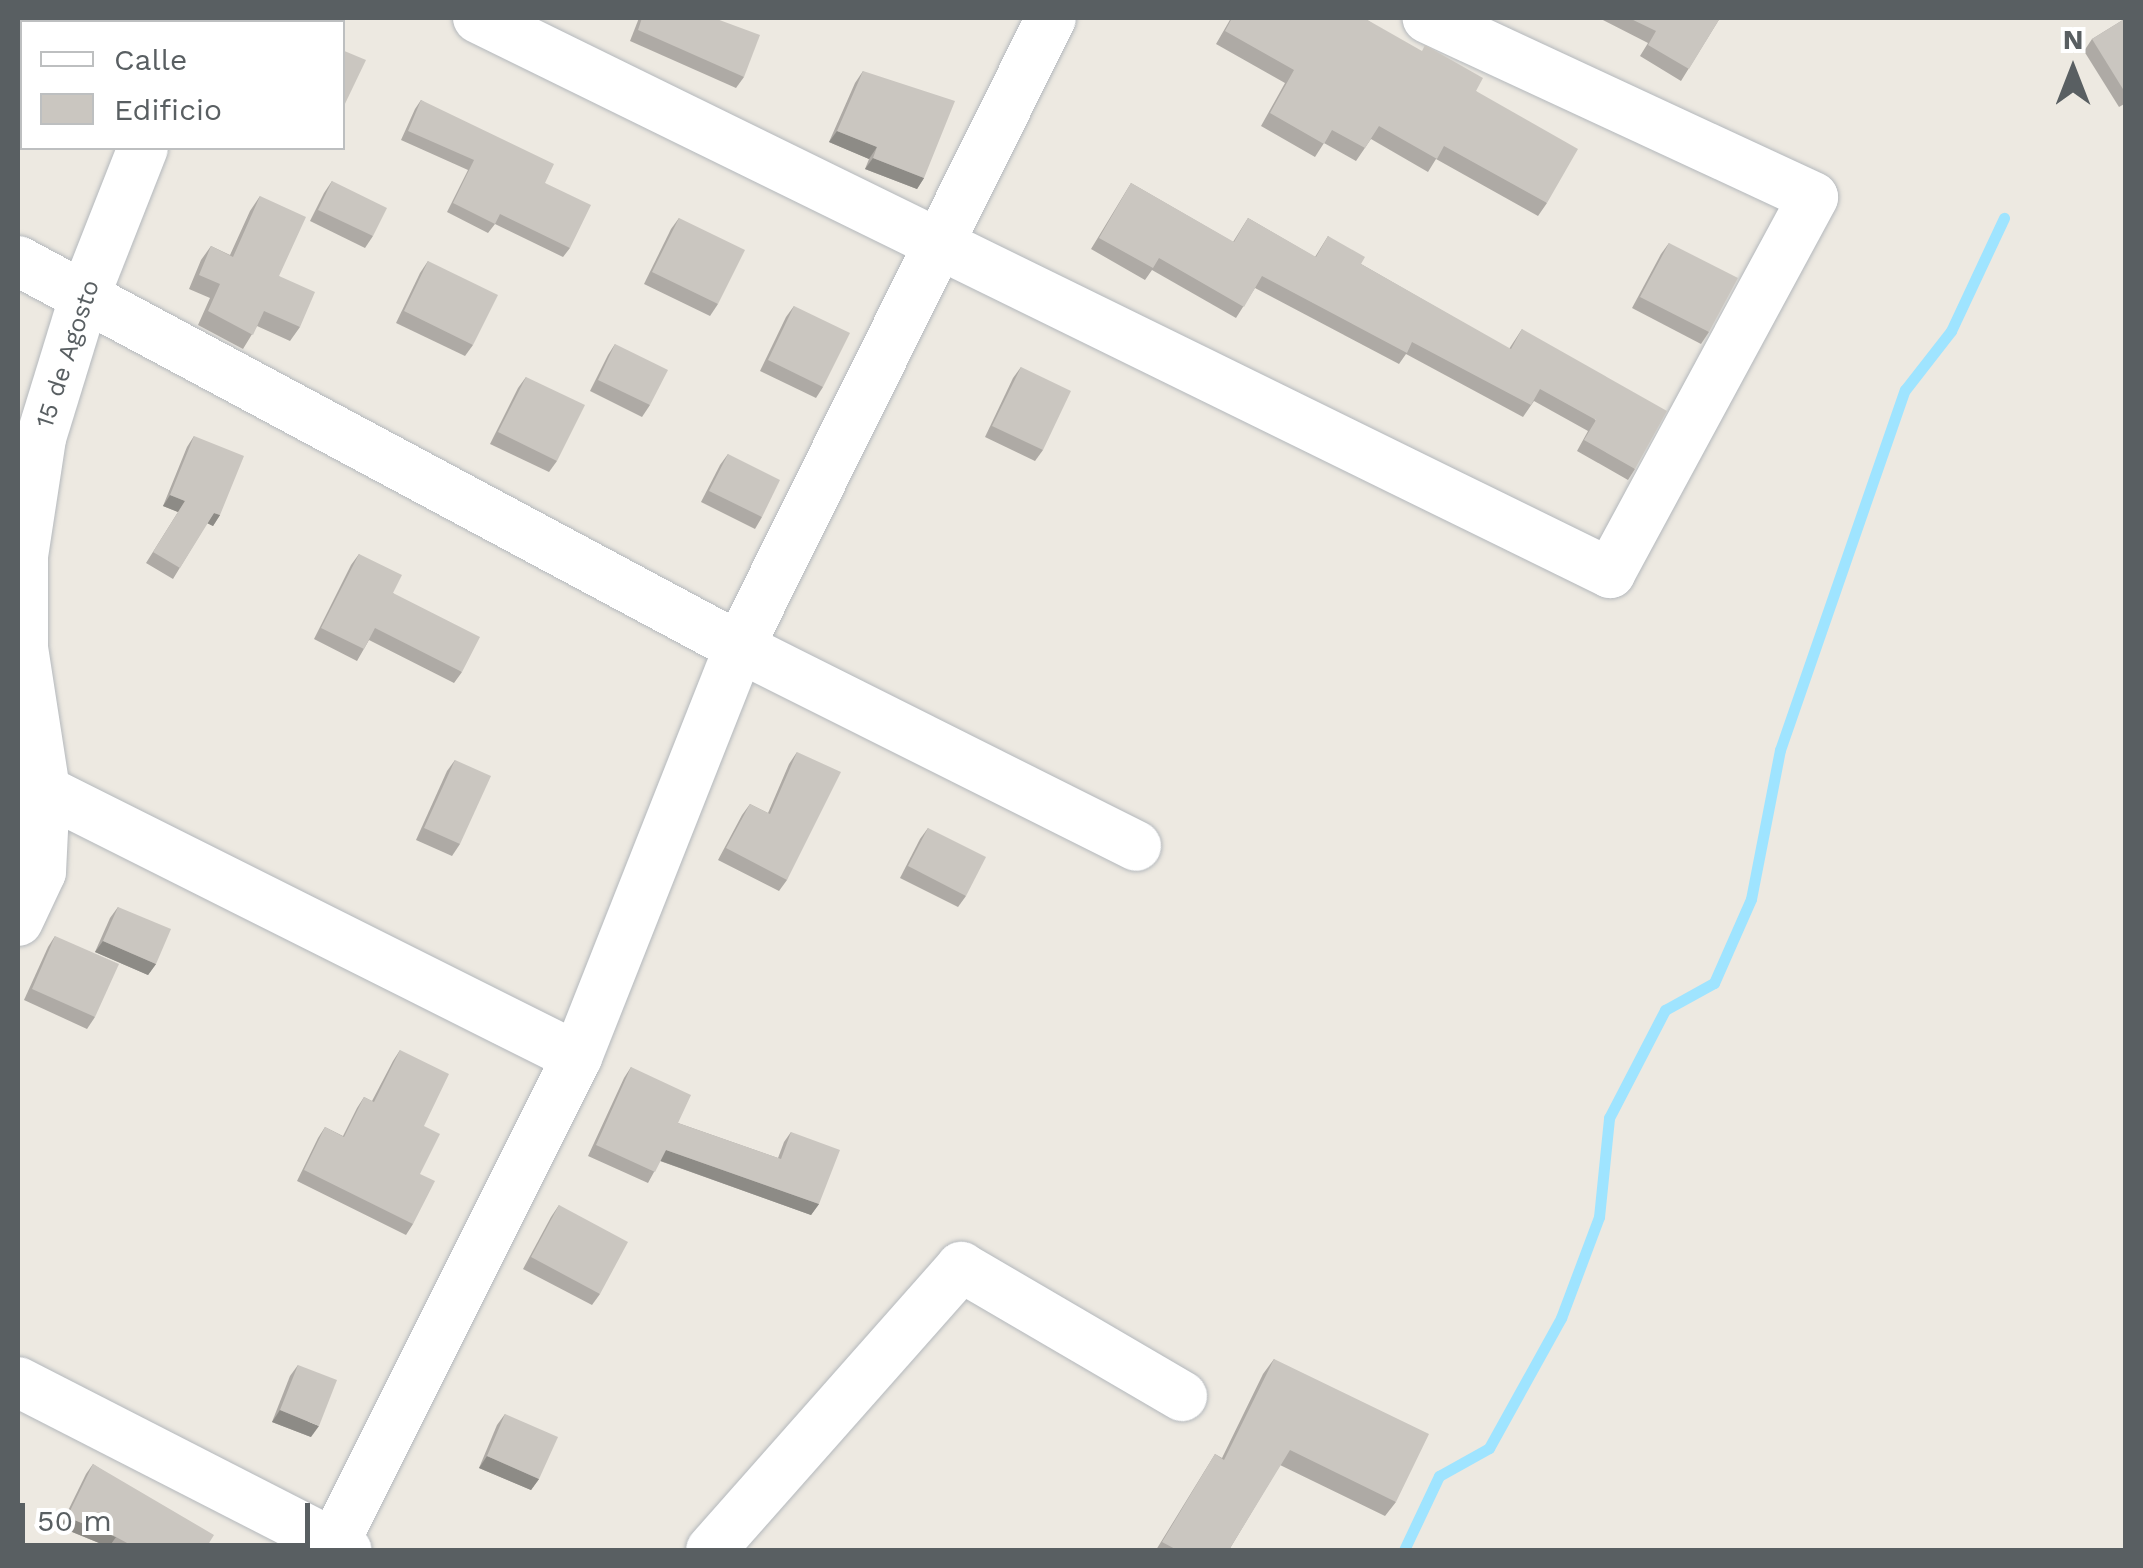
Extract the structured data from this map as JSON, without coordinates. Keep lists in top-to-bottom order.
{
  "streets": {
    "street": ["15 de Agosto"]
  },
  "legend": ["Calle", "Edificio"],
  "scale_bar": "50 m",
  "north": "top"
}
